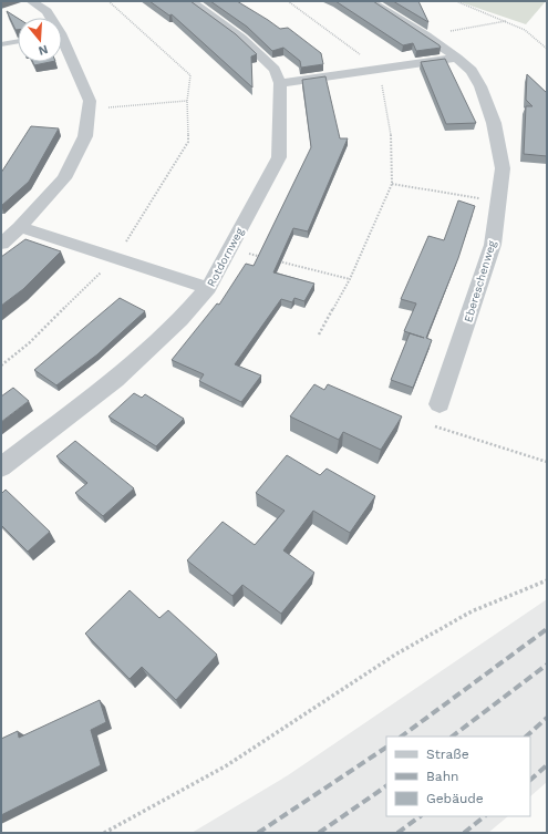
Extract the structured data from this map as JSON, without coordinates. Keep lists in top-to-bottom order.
{
  "streets": {
    "street": ["Rotdornweg", "Ebereschenweg"]
  },
  "legend": ["Straße", "Bahn", "Gebäude"],
  "north": "bottom"
}
